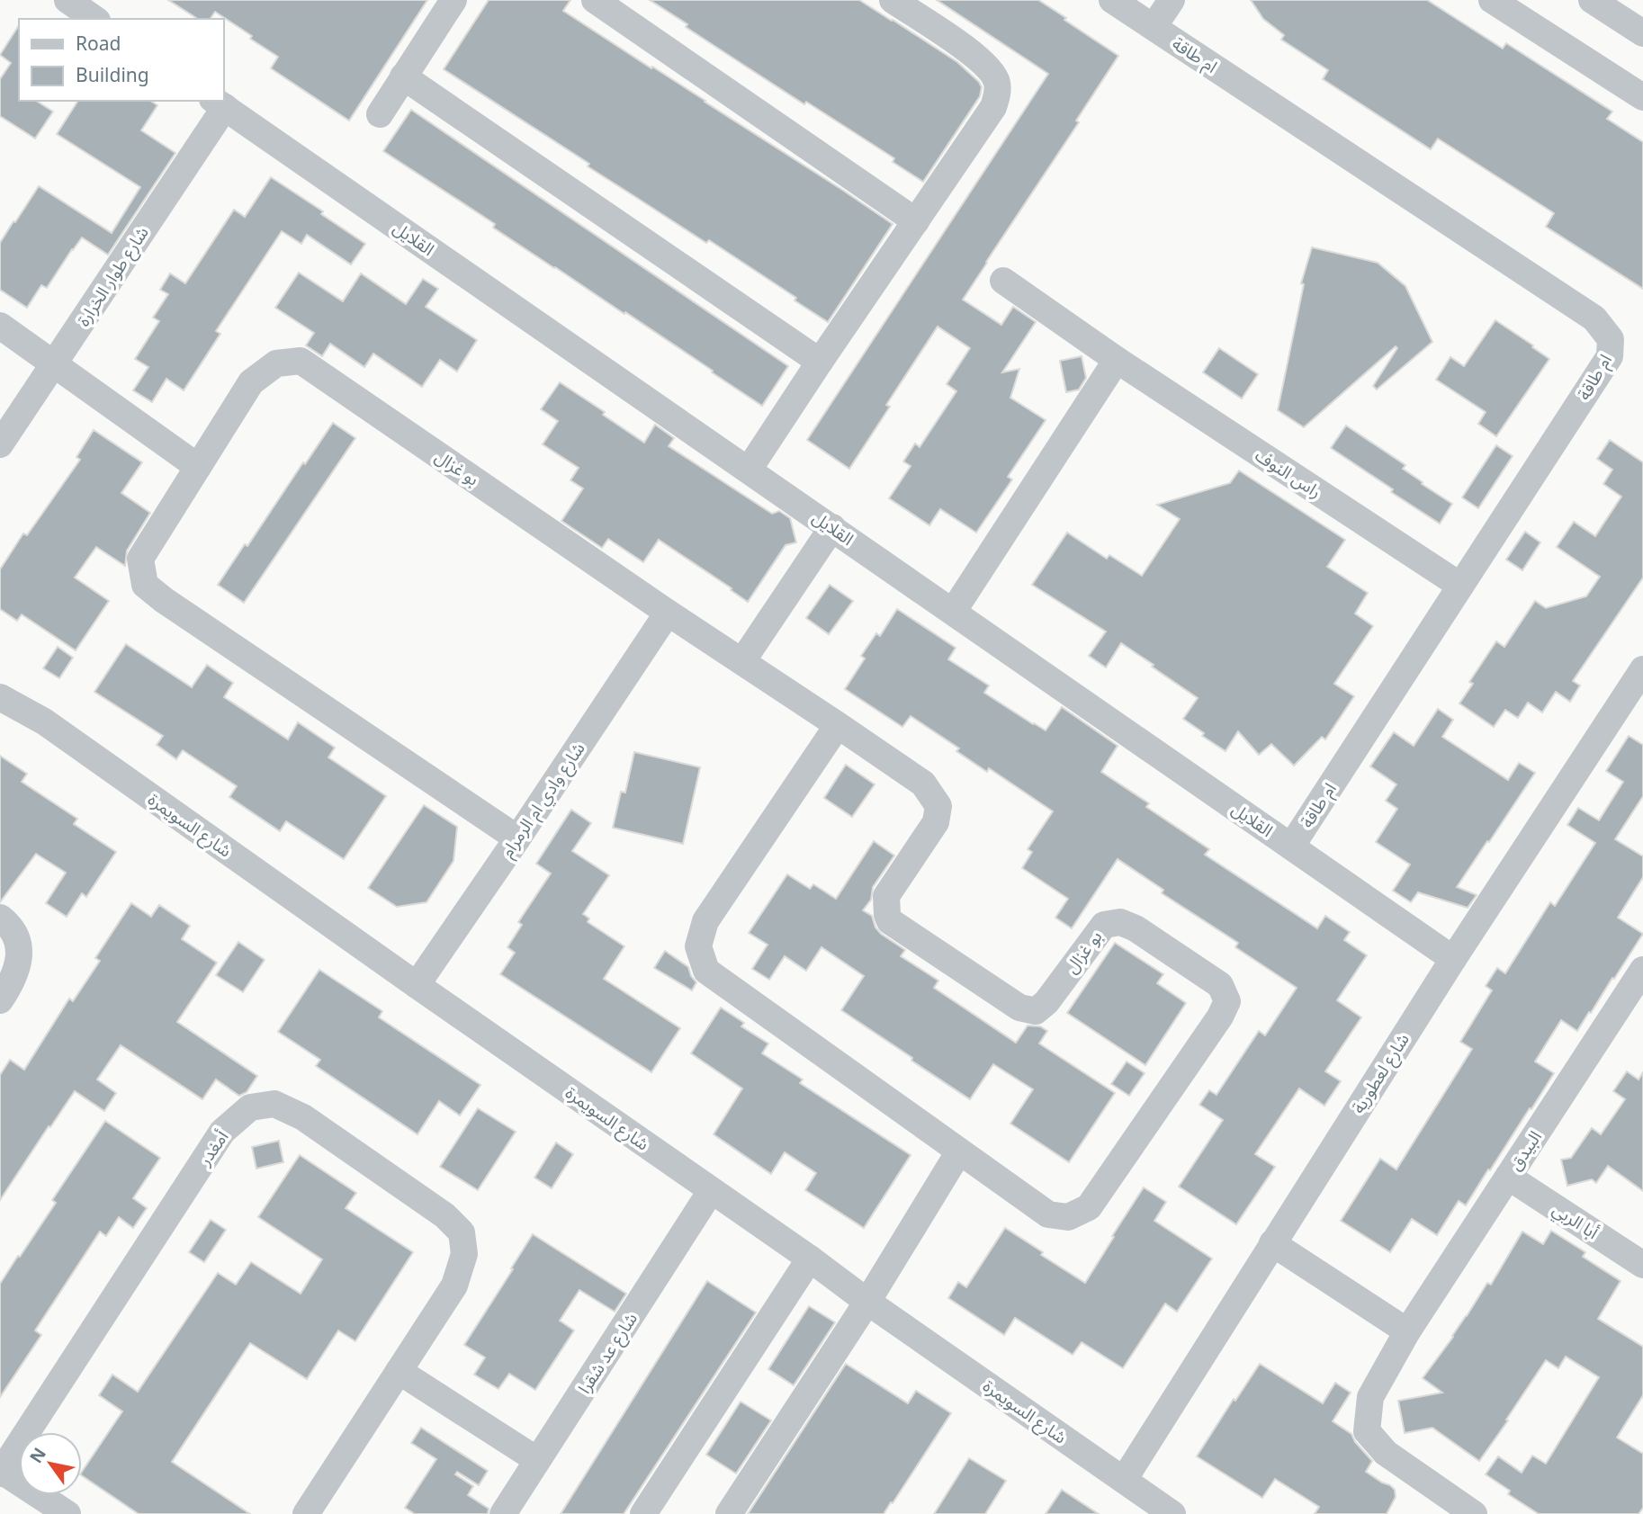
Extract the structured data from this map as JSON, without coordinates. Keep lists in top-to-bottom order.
{
  "streets": {
    "street": [
      "ام طاقة",
      "القلايل",
      "شارع طوار الخرارة",
      "بو غزال",
      "راس النوف",
      "شارع وادي ام الرمرام",
      "شارع السويمرة",
      "شارع لعطورية",
      "أمغدر",
      "البيدق",
      "أبا الربي",
      "شارع عد شقرا"
    ]
  },
  "crossings": [
    ["ام طاقة", "القلايل"],
    ["ام طاقة", "راس النوف"],
    ["القلايل", "شارع طوار الخرارة"],
    ["القلايل", "شارع لعطورية"],
    ["بو غزال", "شارع وادي ام الرمرام"],
    ["شارع وادي ام الرمرام", "شارع السويمرة"],
    ["شارع السويمرة", "شارع لعطورية"],
    ["شارع السويمرة", "شارع عد شقرا"],
    ["البيدق", "أبا الربي"]
  ],
  "legend": ["Road", "Building"],
  "north": "top left"
}
